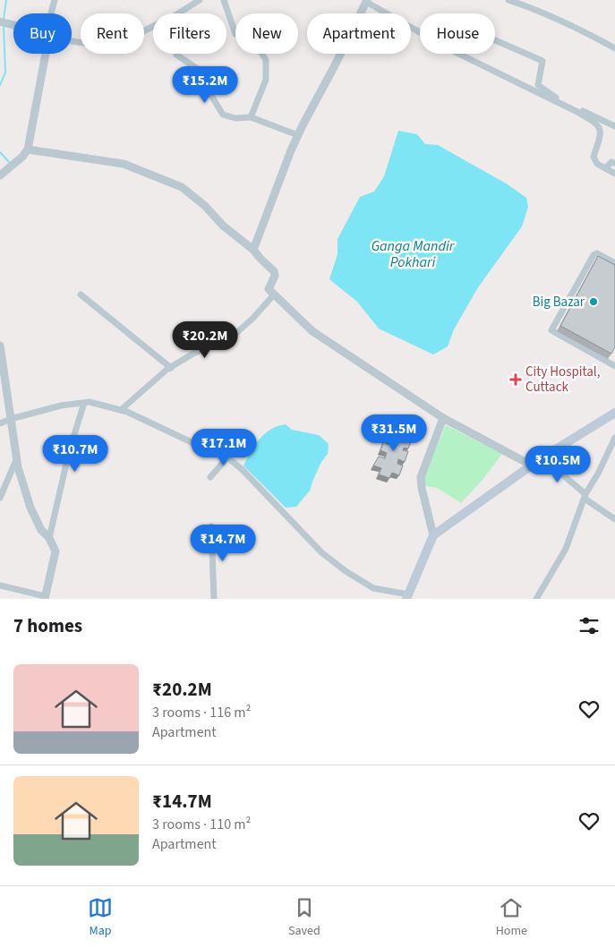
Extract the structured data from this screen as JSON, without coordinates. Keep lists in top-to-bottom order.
{
  "water": ["Ganga Mandir Pokhari"],
  "places": {
    "other": ["Big Bazar"],
    "health": ["City Hospital, Cuttack"]
  },
  "page": {
    "chip": [
      "Buy",
      "Rent",
      "Filters",
      "New",
      "Apartment",
      "House"
    ],
    "price": [
      "₹15.2M",
      "₹20.2M",
      "₹31.5M",
      "₹17.1M",
      "₹10.7M",
      "₹10.5M",
      "₹14.7M"
    ],
    "heading": "7 homes",
    "list": [
      {
        "name": "₹20.2M",
        "note": "3 rooms · 116 m² · Apartment"
      },
      {
        "name": "₹14.7M",
        "note": "3 rooms · 110 m² · Apartment"
      }
    ],
    "tabs": ["Map", "Saved", "Home"]
  }
}
